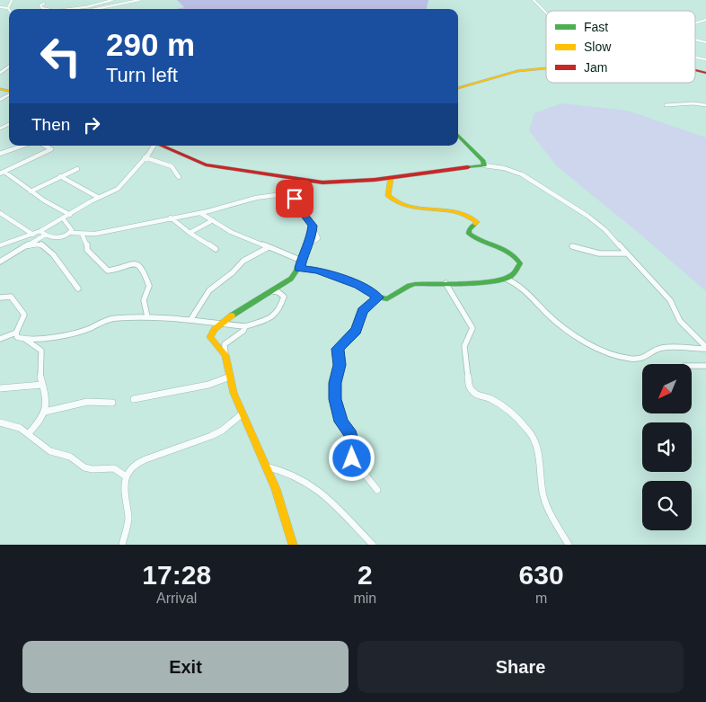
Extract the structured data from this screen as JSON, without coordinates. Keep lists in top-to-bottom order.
{
  "legend": ["Fast", "Slow", "Jam"],
  "north": "bottom left",
  "page": {
    "turn": ["290 m", "Turn left"],
    "then": "Then",
    "eta": [
      "17:28",
      "Arrival",
      "2",
      "min",
      "630",
      "m"
    ],
    "buttons": ["Exit", "Share"]
  }
}
